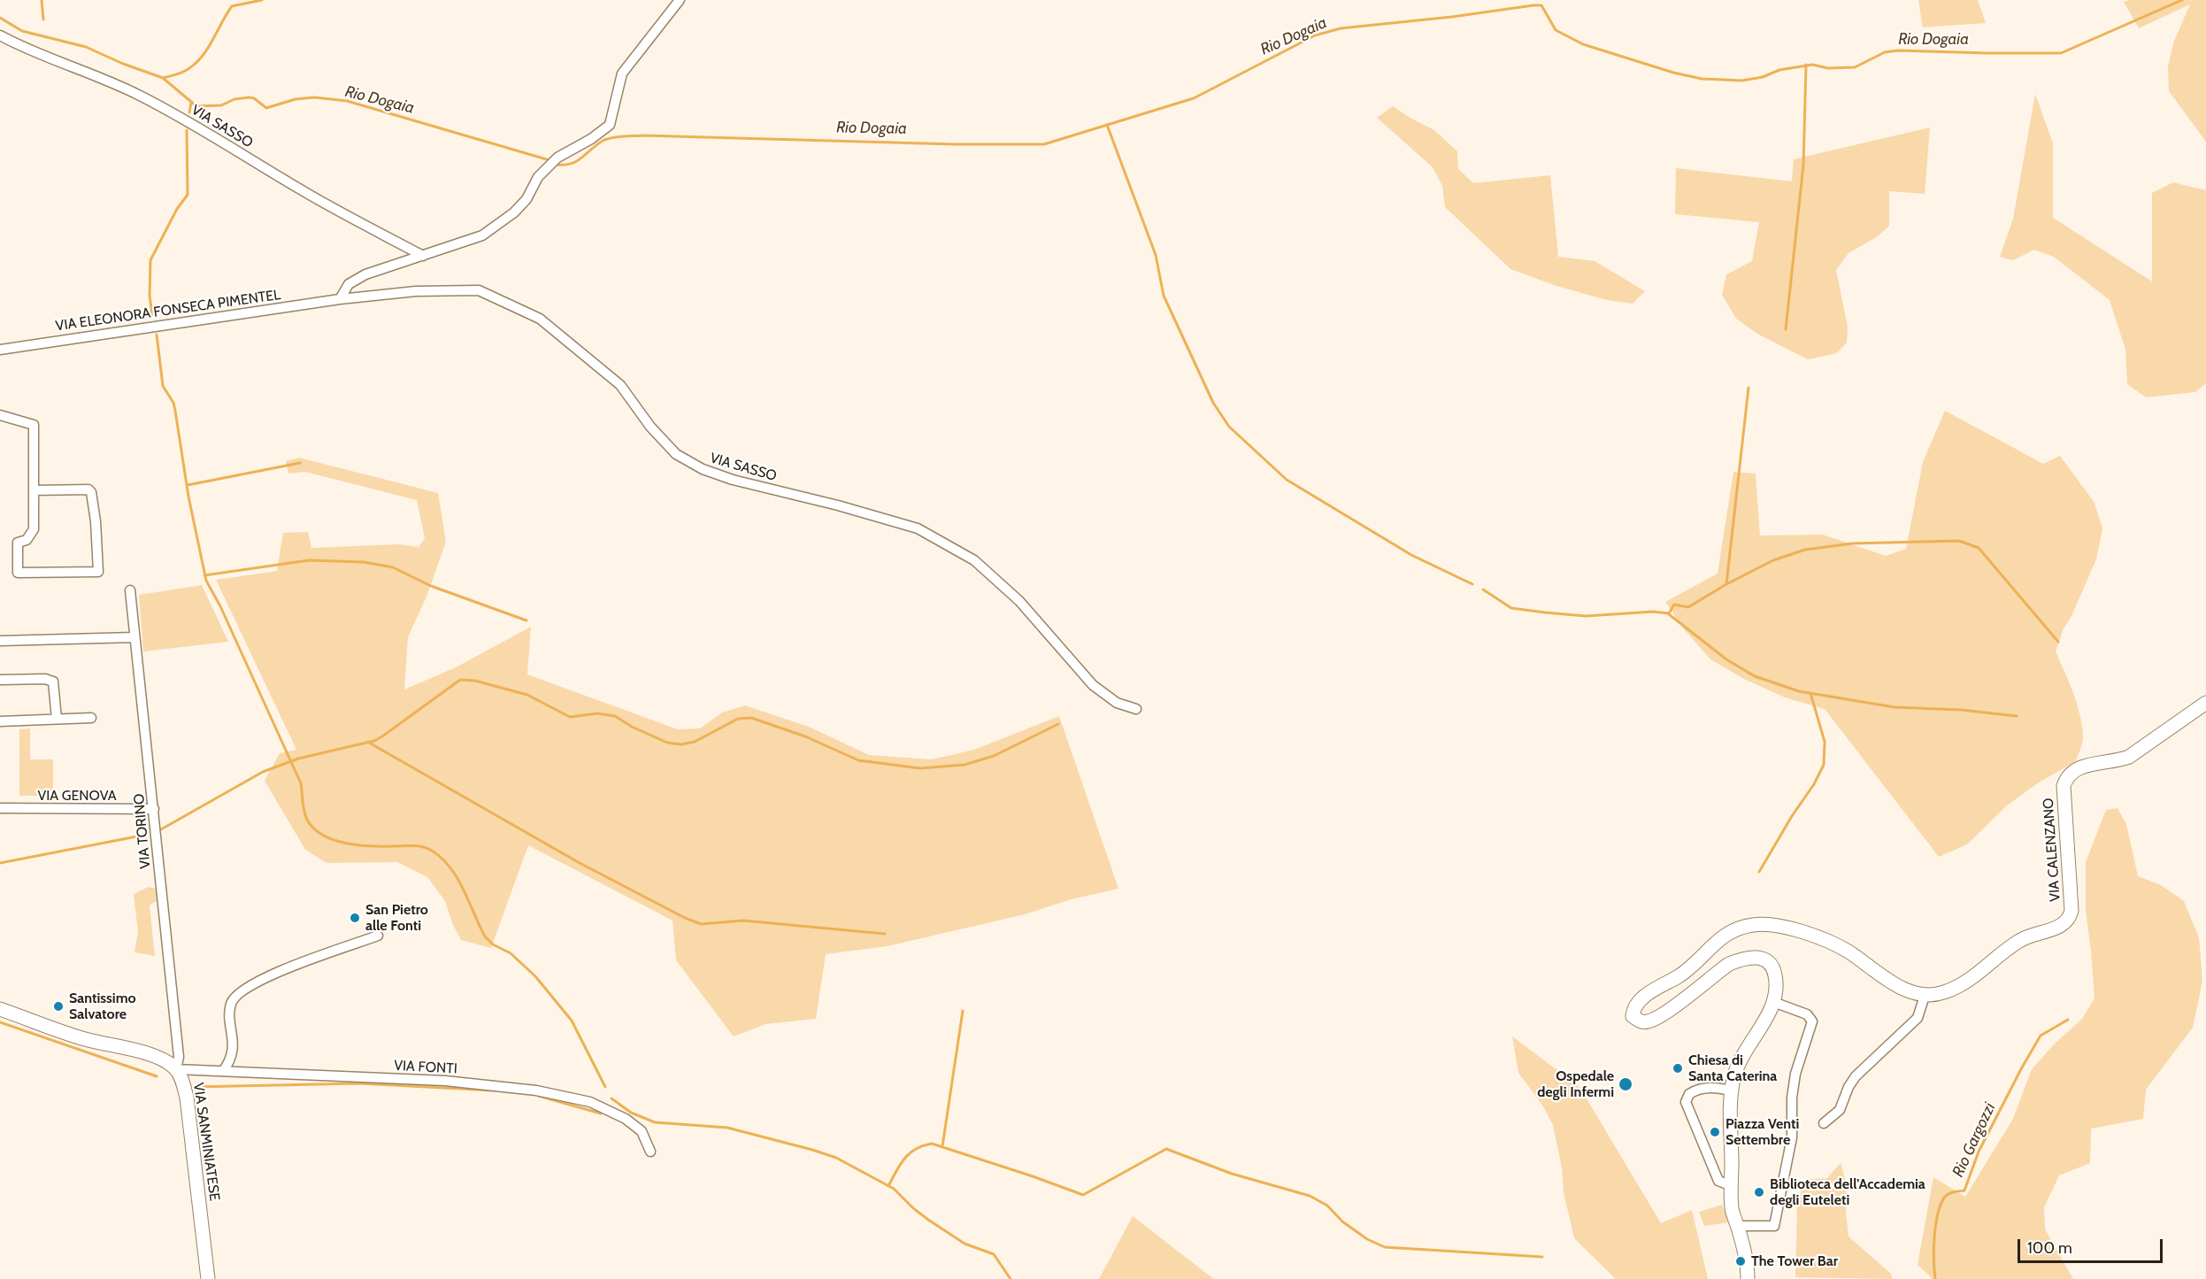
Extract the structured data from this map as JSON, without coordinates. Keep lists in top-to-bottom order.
{
  "streets": {
    "street": [
      "VIA SASSO",
      "VIA ELEONORA FONSECA PIMENTEL",
      "VIA GENOVA",
      "VIA TORINO",
      "VIA CALENZANO",
      "VIA FONTI",
      "VIA SANMINIATESE"
    ]
  },
  "crossings": [
    ["VIA SASSO", "VIA ELEONORA FONSECA PIMENTEL"],
    ["VIA GENOVA", "VIA TORINO"],
    ["VIA TORINO", "VIA FONTI"],
    ["VIA TORINO", "VIA SANMINIATESE"],
    ["VIA FONTI", "VIA SANMINIATESE"]
  ],
  "water": ["Rio Dogaia", "Rio Gargozzi"],
  "places": [
    "San Pietro alle Fonti",
    "Santissimo Salvatore",
    "Chiesa di Santa Caterina",
    "Ospedale degli Infermi",
    "Piazza Venti Settembre",
    "Biblioteca dell'Accademia degli Euteleti",
    "The Tower Bar"
  ],
  "scale_bar": "100 m"
}
